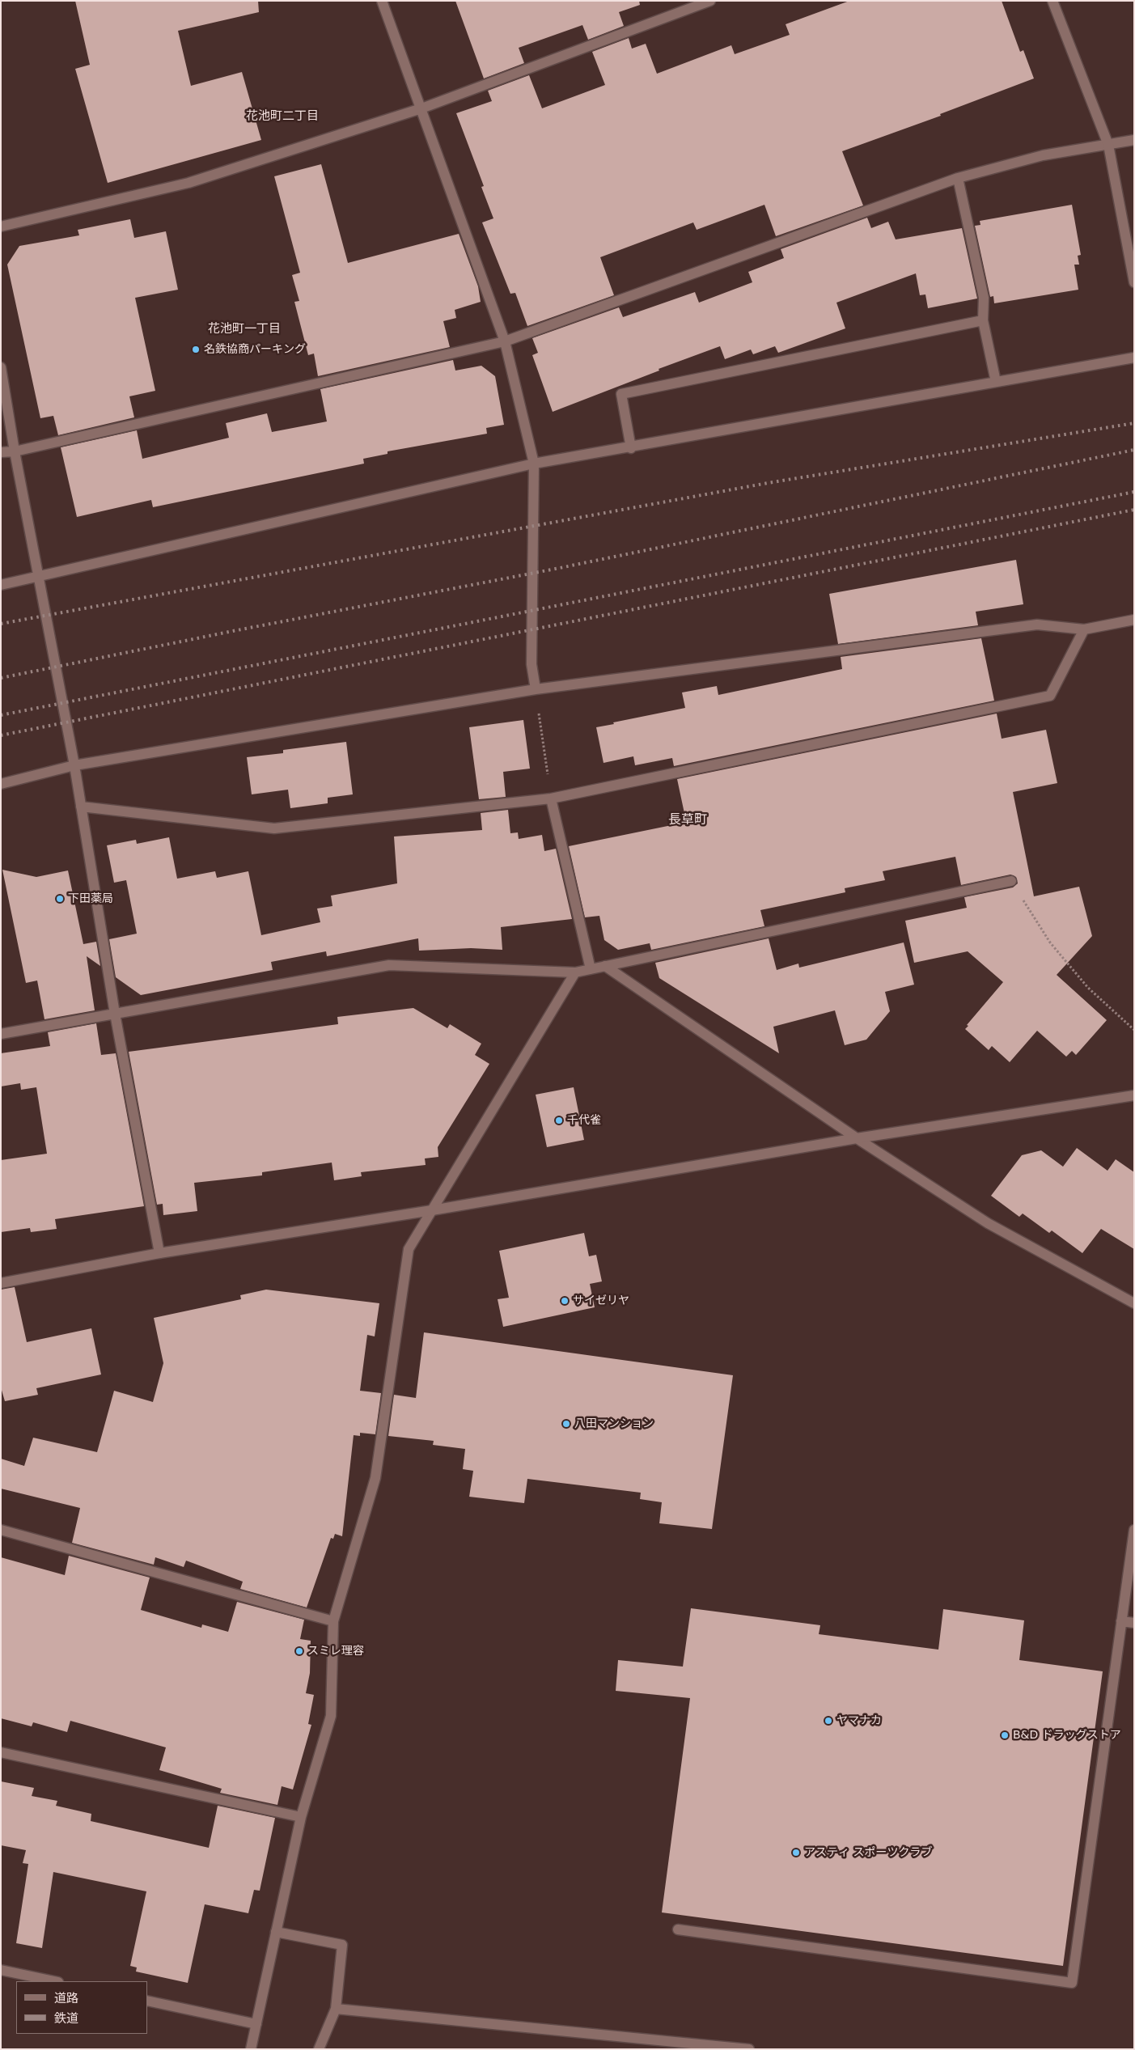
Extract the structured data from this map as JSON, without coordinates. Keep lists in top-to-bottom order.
{
  "districts": ["花池町二丁目", "花池町一丁目", "長草町"],
  "places": [
    "名鉄協商パーキング",
    "下田薬局",
    "千代雀",
    "サイゼリヤ",
    "八田マンション",
    "スミレ理容",
    "ヤマナカ",
    "B&D ドラッグストア",
    "アスティ スポーツクラブ"
  ],
  "legend": ["道路", "鉄道"]
}
